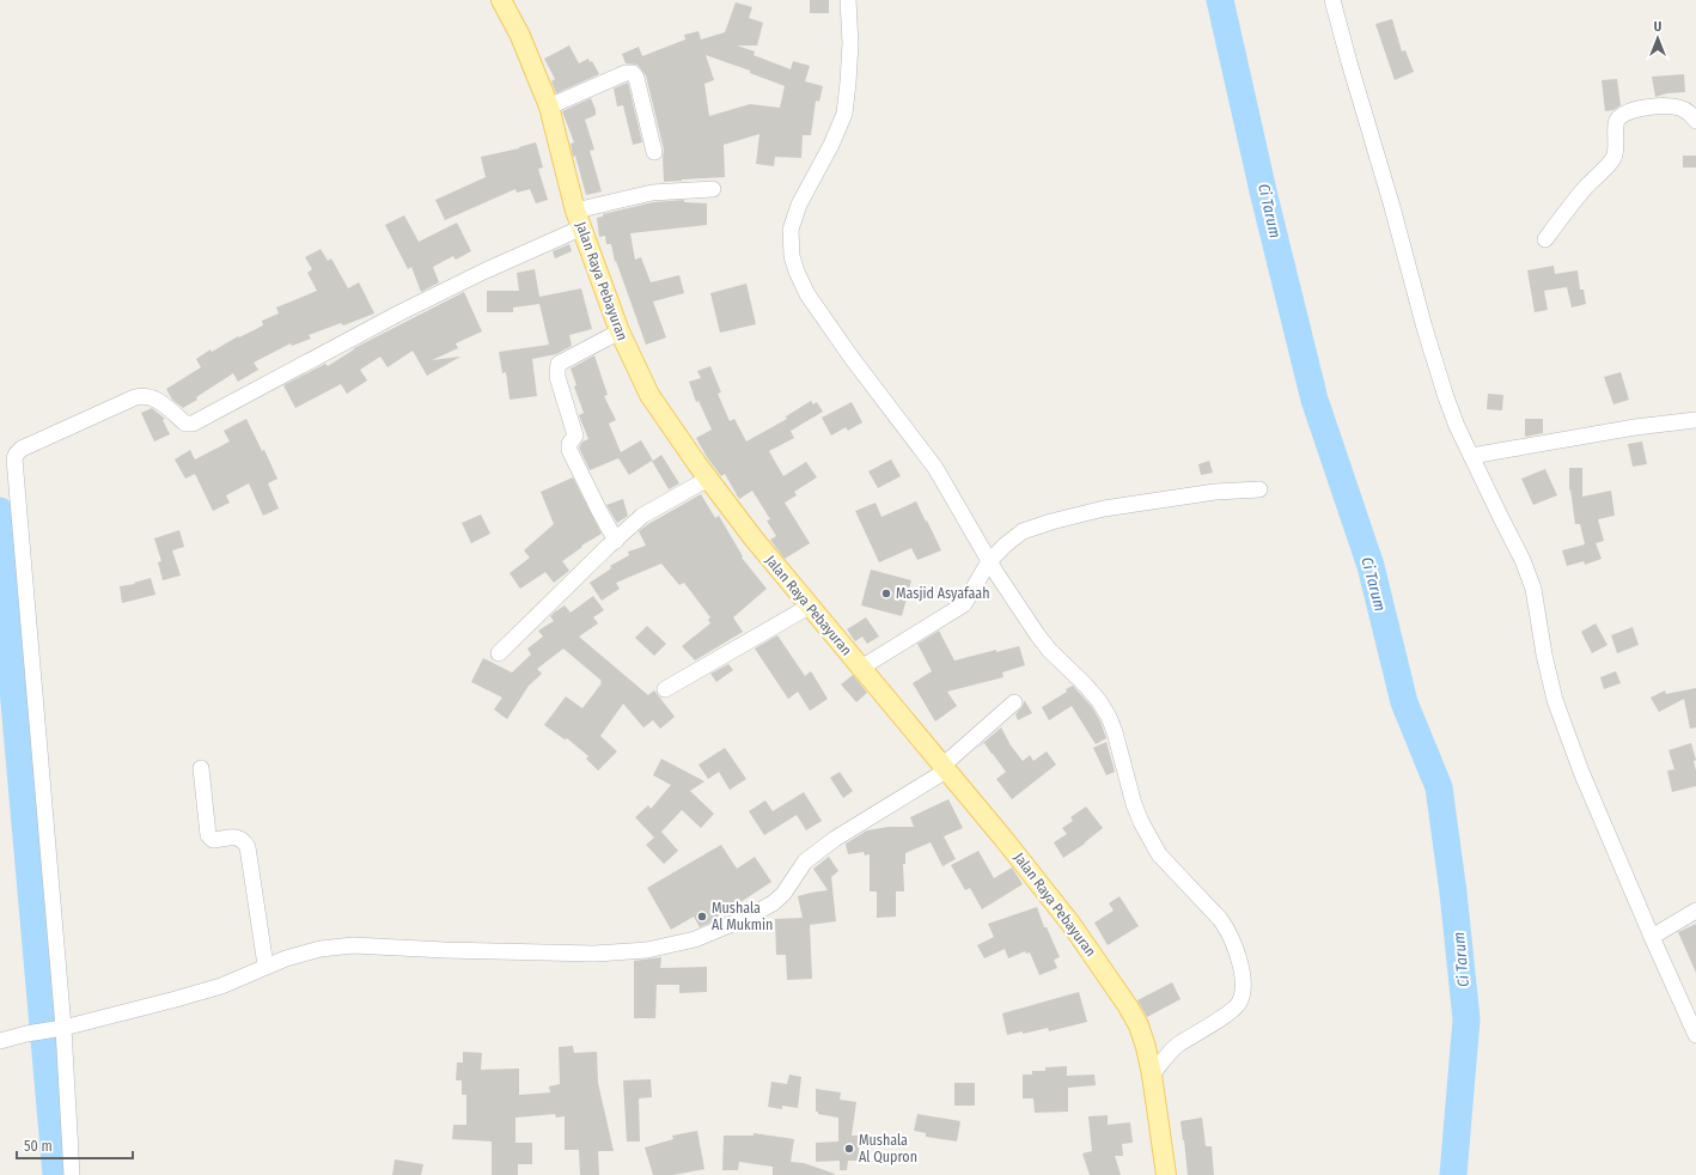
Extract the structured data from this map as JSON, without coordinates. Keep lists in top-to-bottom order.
{
  "streets": {
    "main road": ["Jalan Raya Pebayuran"]
  },
  "water": ["Ci Tarum"],
  "places": ["Masjid Asyafaah", "Mushala Al Mukmin", "Mushala Al Qupron"],
  "scale_bar": "50 m",
  "north": "top"
}
